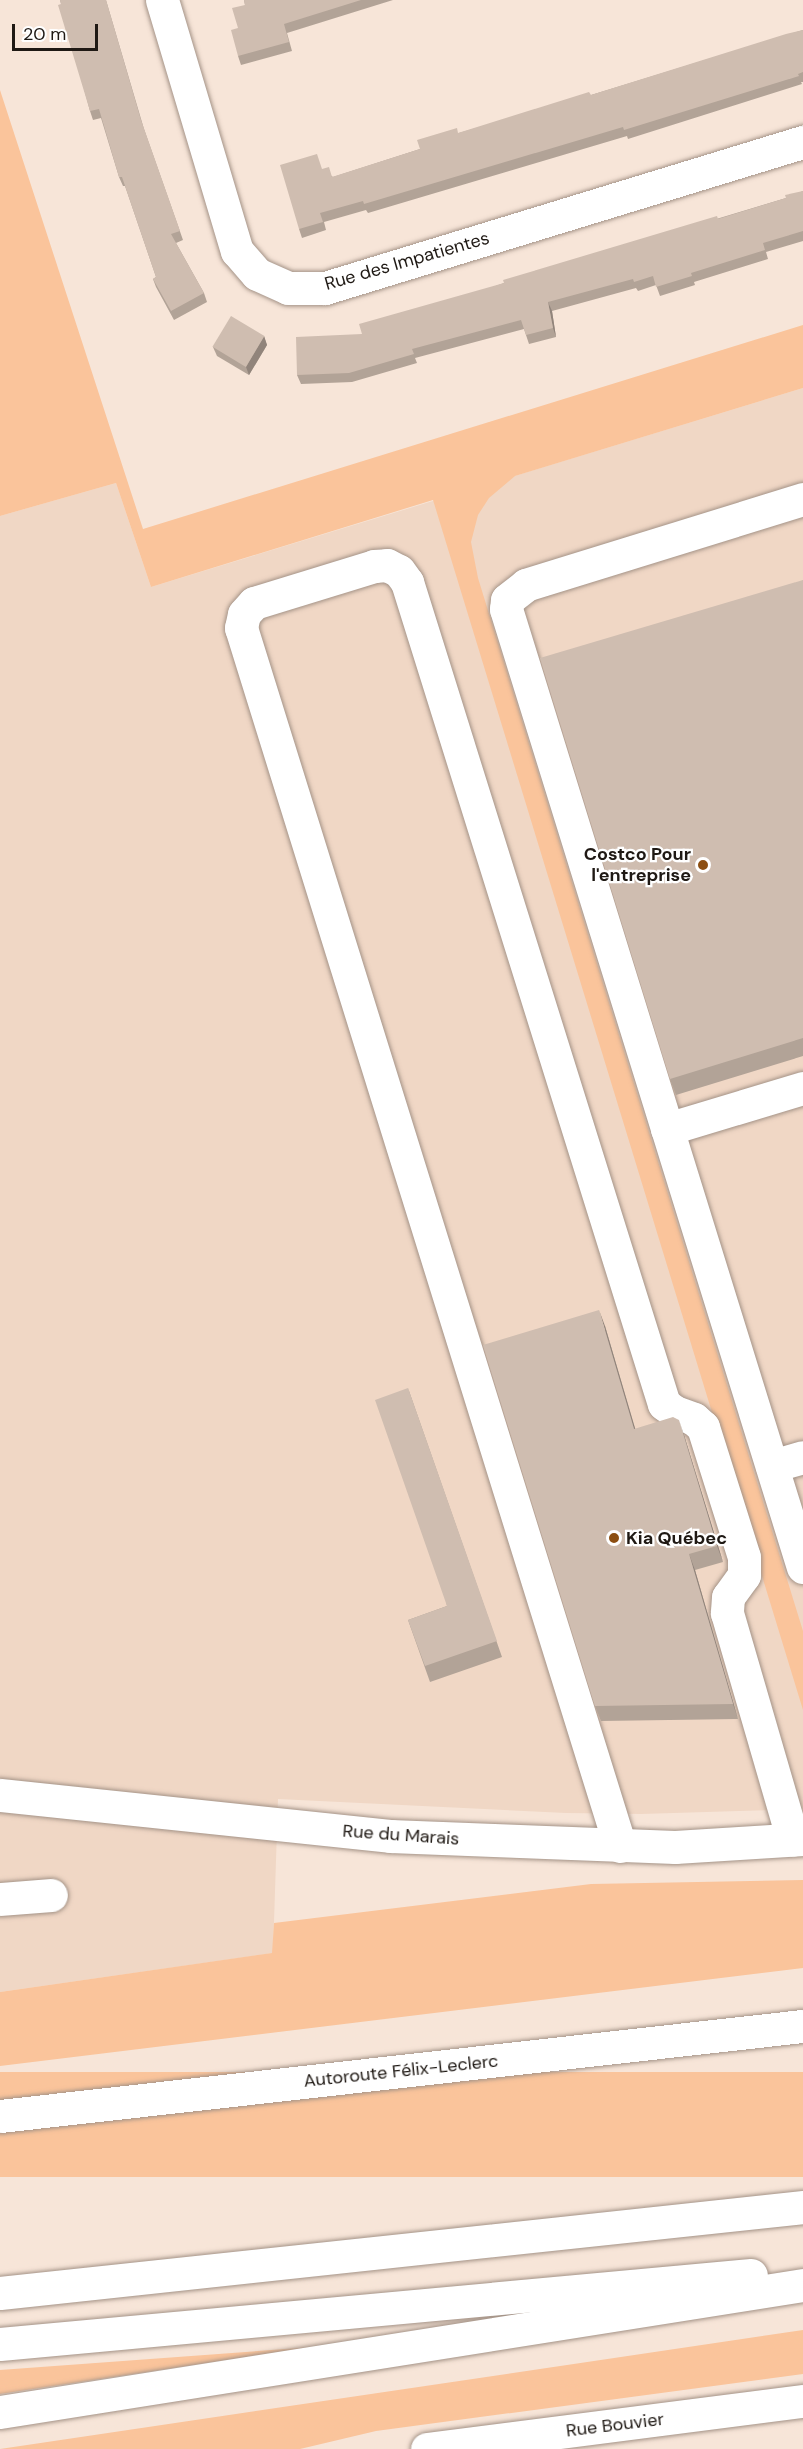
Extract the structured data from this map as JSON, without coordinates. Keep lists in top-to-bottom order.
{
  "streets": {
    "main road": [
      "Rue des Impatientes",
      "Rue du Marais",
      "Autoroute Félix-Leclerc",
      "Rue Bouvier"
    ]
  },
  "places": ["Costco Pour l'entreprise", "Kia Québec"],
  "scale_bar": "20 m"
}
